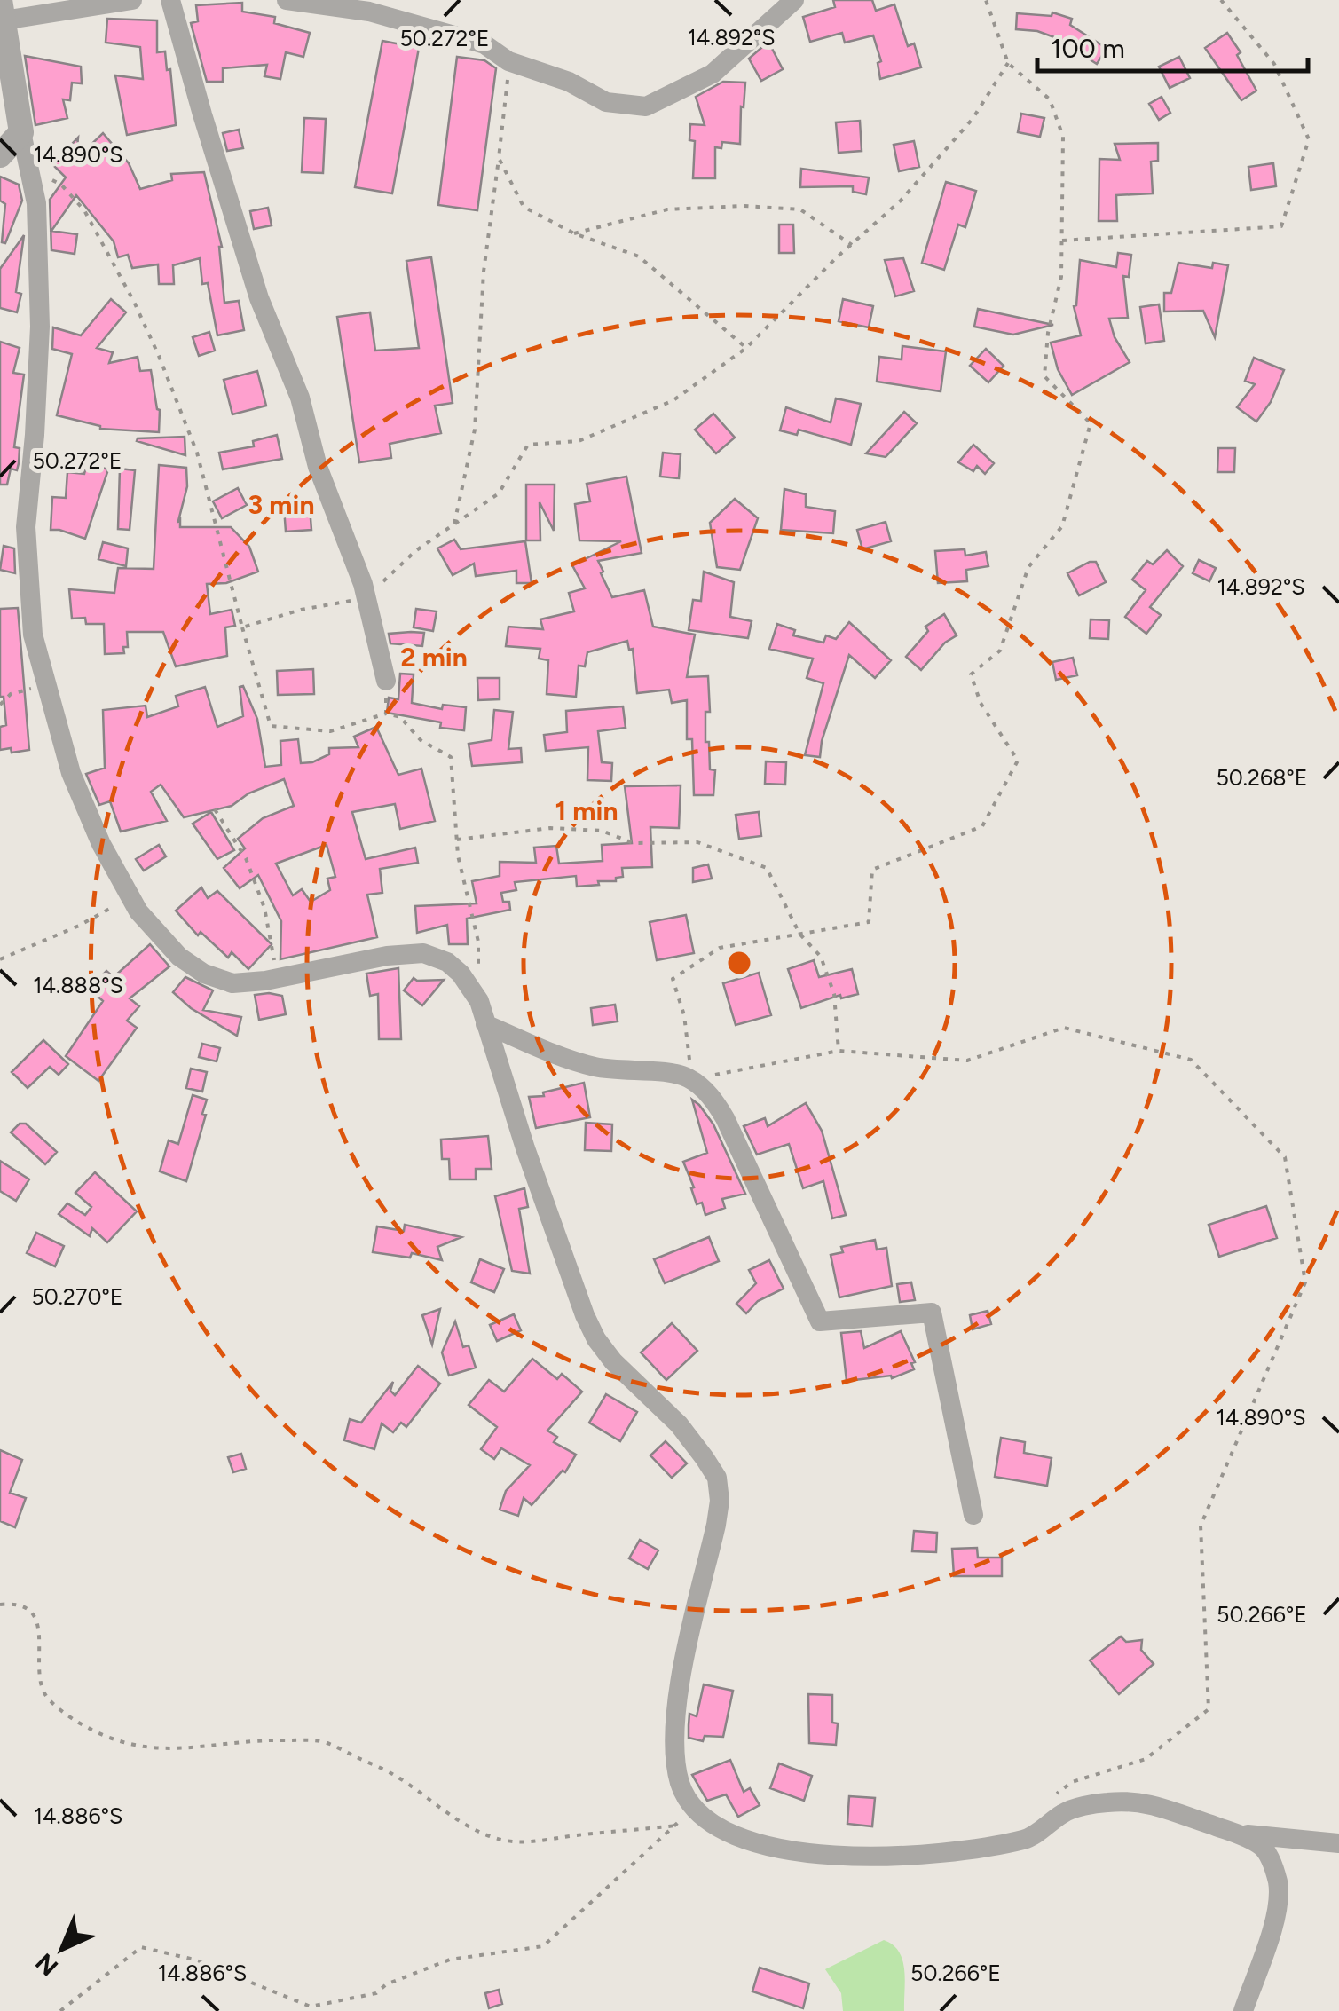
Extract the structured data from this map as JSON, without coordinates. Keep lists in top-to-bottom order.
{
  "scale_bar": "100 m",
  "north": "bottom left",
  "coordinates": [
    "14.892°S",
    "50.272°E",
    "14.890°S",
    "50.268°E",
    "14.888°S",
    "50.270°E",
    "50.266°E",
    "14.886°S"
  ],
  "rings": ["3 min", "2 min", "1 min"]
}
